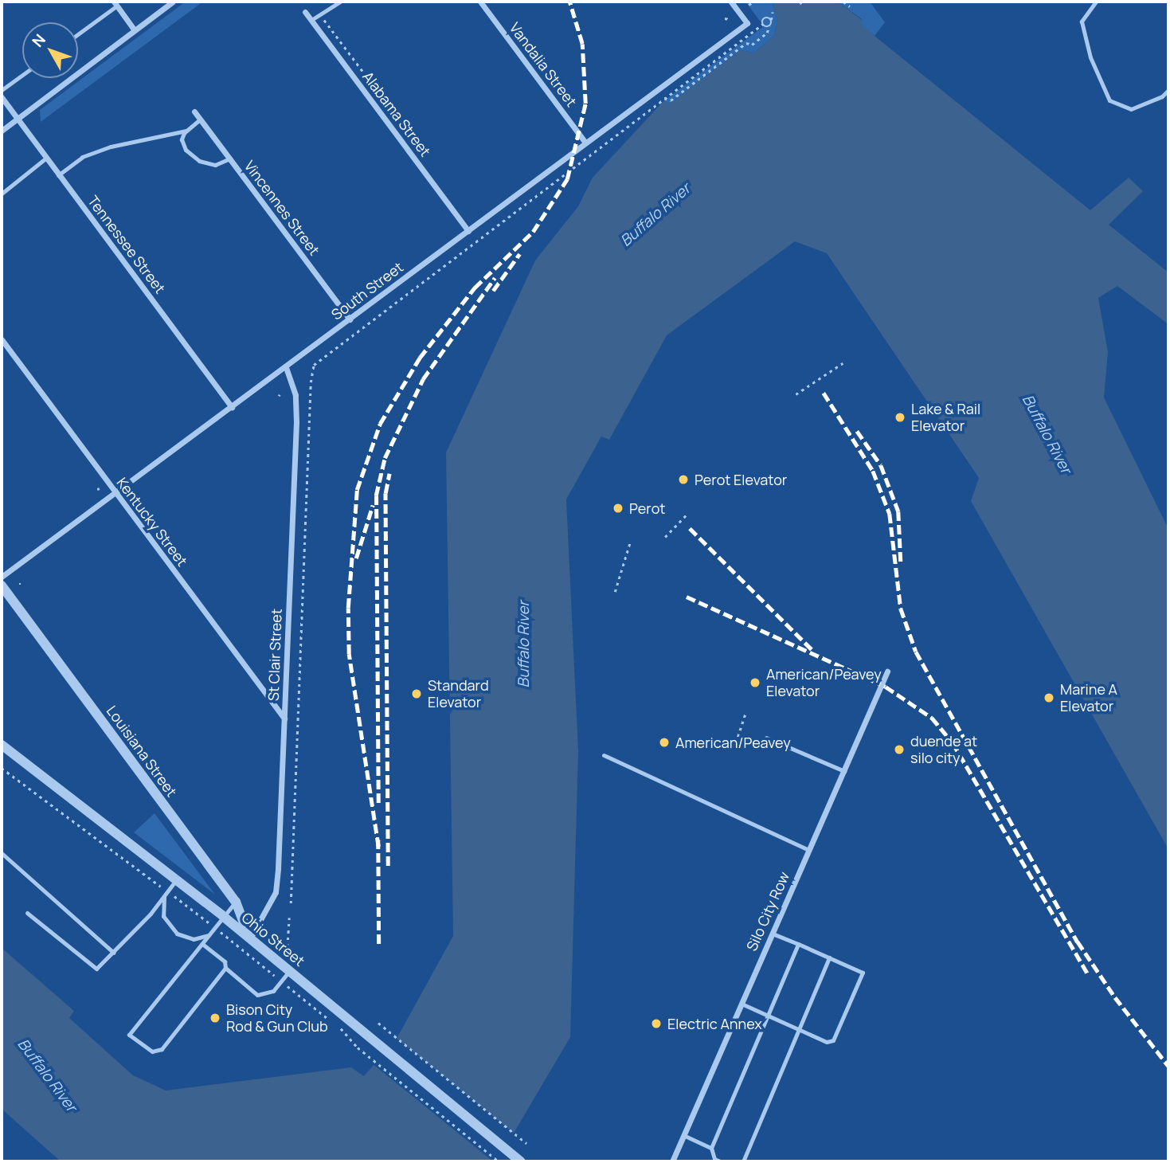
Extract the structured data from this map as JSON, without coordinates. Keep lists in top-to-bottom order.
{
  "streets": {
    "street": [
      "Vandalia Street",
      "Alabama Street",
      "Vincennes Street",
      "Tennessee Street",
      "South Street",
      "Kentucky Street",
      "St Clair Street",
      "Louisiana Street",
      "Silo City Row",
      "Ohio Street"
    ]
  },
  "crossings": [
    ["Vandalia Street", "South Street"],
    ["Alabama Street", "South Street"],
    ["Vincennes Street", "South Street"],
    ["Tennessee Street", "South Street"],
    ["South Street", "Kentucky Street"],
    ["South Street", "St Clair Street"],
    ["Kentucky Street", "St Clair Street"],
    ["St Clair Street", "Louisiana Street"],
    ["St Clair Street", "Ohio Street"],
    ["Louisiana Street", "Ohio Street"]
  ],
  "water": ["Buffalo River"],
  "places": [
    "Lake & Rail Elevator",
    "Perot Elevator",
    "Perot",
    "American/Peavey Elevator",
    "Standard Elevator",
    "Marine A Elevator",
    "American/Peavey",
    "duende at silo city",
    "Bison City Rod & Gun Club",
    "Electric Annex"
  ],
  "north": "top left"
}
